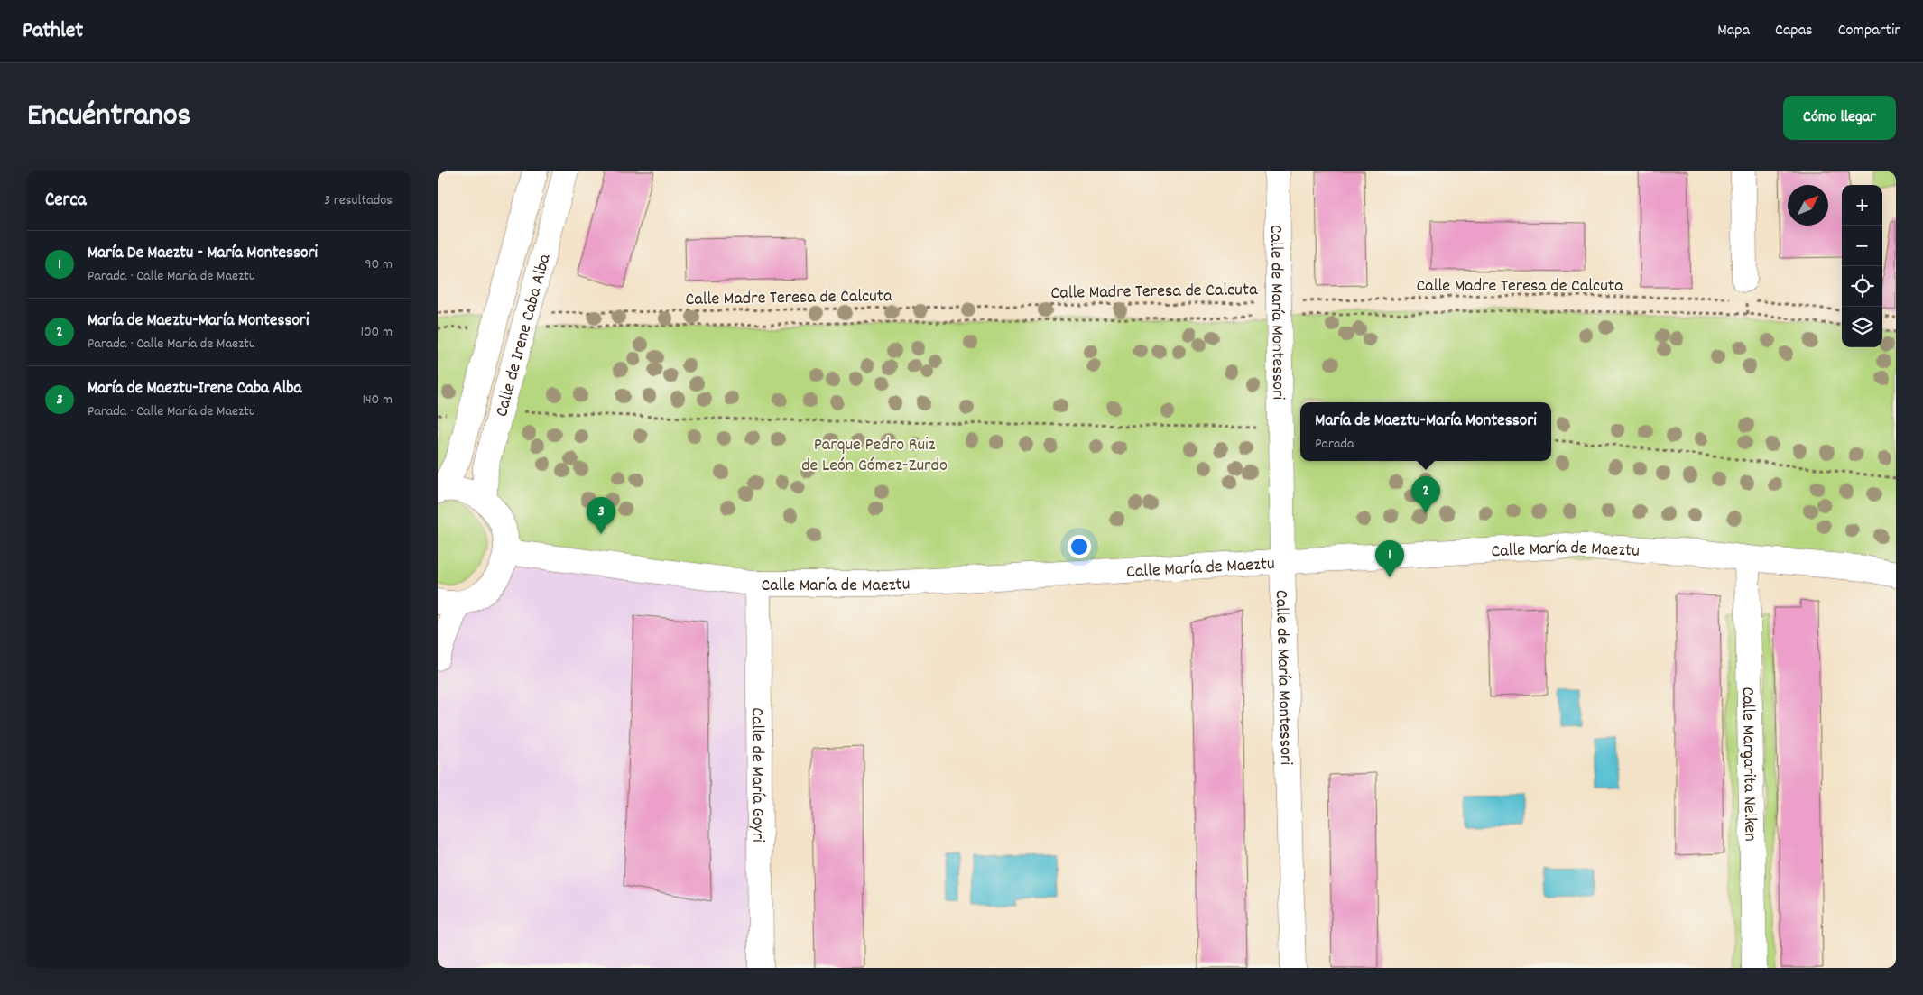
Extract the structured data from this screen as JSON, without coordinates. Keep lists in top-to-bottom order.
{
  "streets": {
    "street": [
      "Calle de María Montessori",
      "Calle de Irene Caba Alba",
      "Calle María de Maeztu",
      "Calle Margarita Nelken",
      "Calle de María Goyri"
    ],
    "path": ["Calle Madre Teresa de Calcuta"]
  },
  "crossings": [
    ["Calle Madre Teresa de Calcuta", "Calle de María Montessori"],
    ["Calle de María Montessori", "Calle María de Maeztu"],
    ["Calle María de Maeztu", "Calle Margarita Nelken"],
    ["Calle María de Maeztu", "Calle de María Goyri"]
  ],
  "parks": ["Parque Pedro Ruiz de León Gómez-Zurdo"],
  "north": "top right",
  "page": {
    "header": "Pathlet",
    "nav": ["Mapa", "Capas", "Compartir"],
    "title": "Encuéntranos",
    "buttons": "Cómo llegar",
    "heading": ["Cerca", "3 resultados"],
    "map_buttons": ["+", "−"],
    "list": [
      {
        "mark": "1",
        "name": "María De Maeztu - María Montessori",
        "note": "Parada · Calle María de Maeztu",
        "value": "90 m"
      },
      {
        "mark": "2",
        "name": "María de Maeztu-María Montessori",
        "note": "Parada · Calle María de Maeztu",
        "value": "100 m"
      },
      {
        "mark": "3",
        "name": "María de Maeztu-Irene Caba Alba",
        "note": "Parada · Calle María de Maeztu",
        "value": "140 m"
      }
    ],
    "popup": ["María de Maeztu-María Montessori", "Parada"],
    "pins": ["2", "3", "1"]
  }
}
